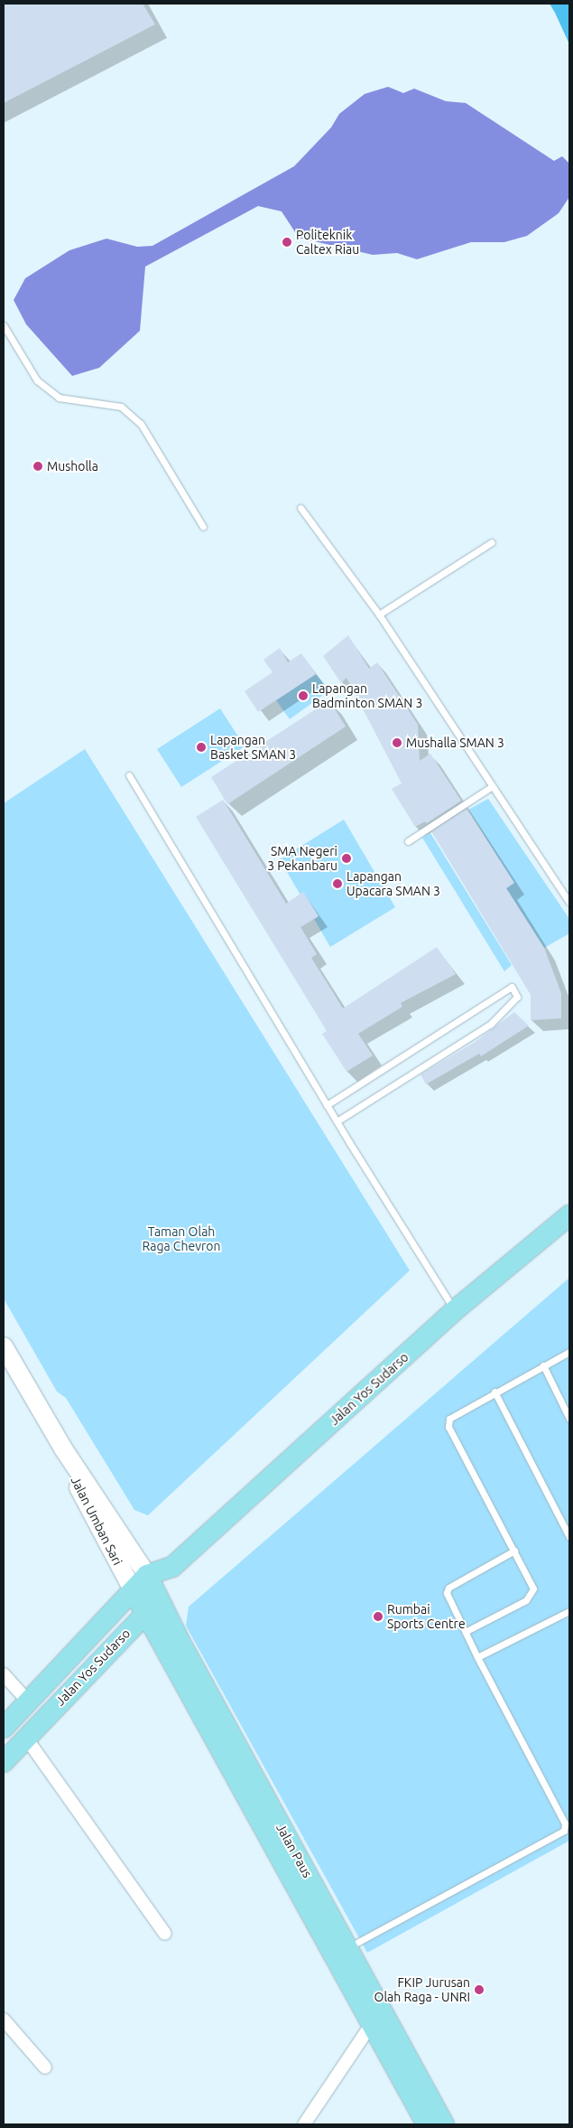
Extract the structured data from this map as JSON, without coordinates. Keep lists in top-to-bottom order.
{
  "streets": {
    "main road": ["Jalan Yos Sudarso", "Jalan Umban Sari", "Jalan Paus"]
  },
  "crossings": [
    ["Jalan Yos Sudarso", "Jalan Umban Sari"],
    ["Jalan Yos Sudarso", "Jalan Paus"],
    ["Jalan Umban Sari", "Jalan Paus"]
  ],
  "parks": ["Taman Olah Raga Chevron"],
  "places": [
    "Politeknik Caltex Riau",
    "Musholla",
    "Lapangan Badminton SMAN 3",
    "Mushalla SMAN 3",
    "Lapangan Basket SMAN 3",
    "SMA Negeri 3 Pekanbaru",
    "Lapangan Upacara SMAN 3",
    "Rumbai Sports Centre",
    "FKIP Jurusan Olah Raga - UNRI"
  ]
}
